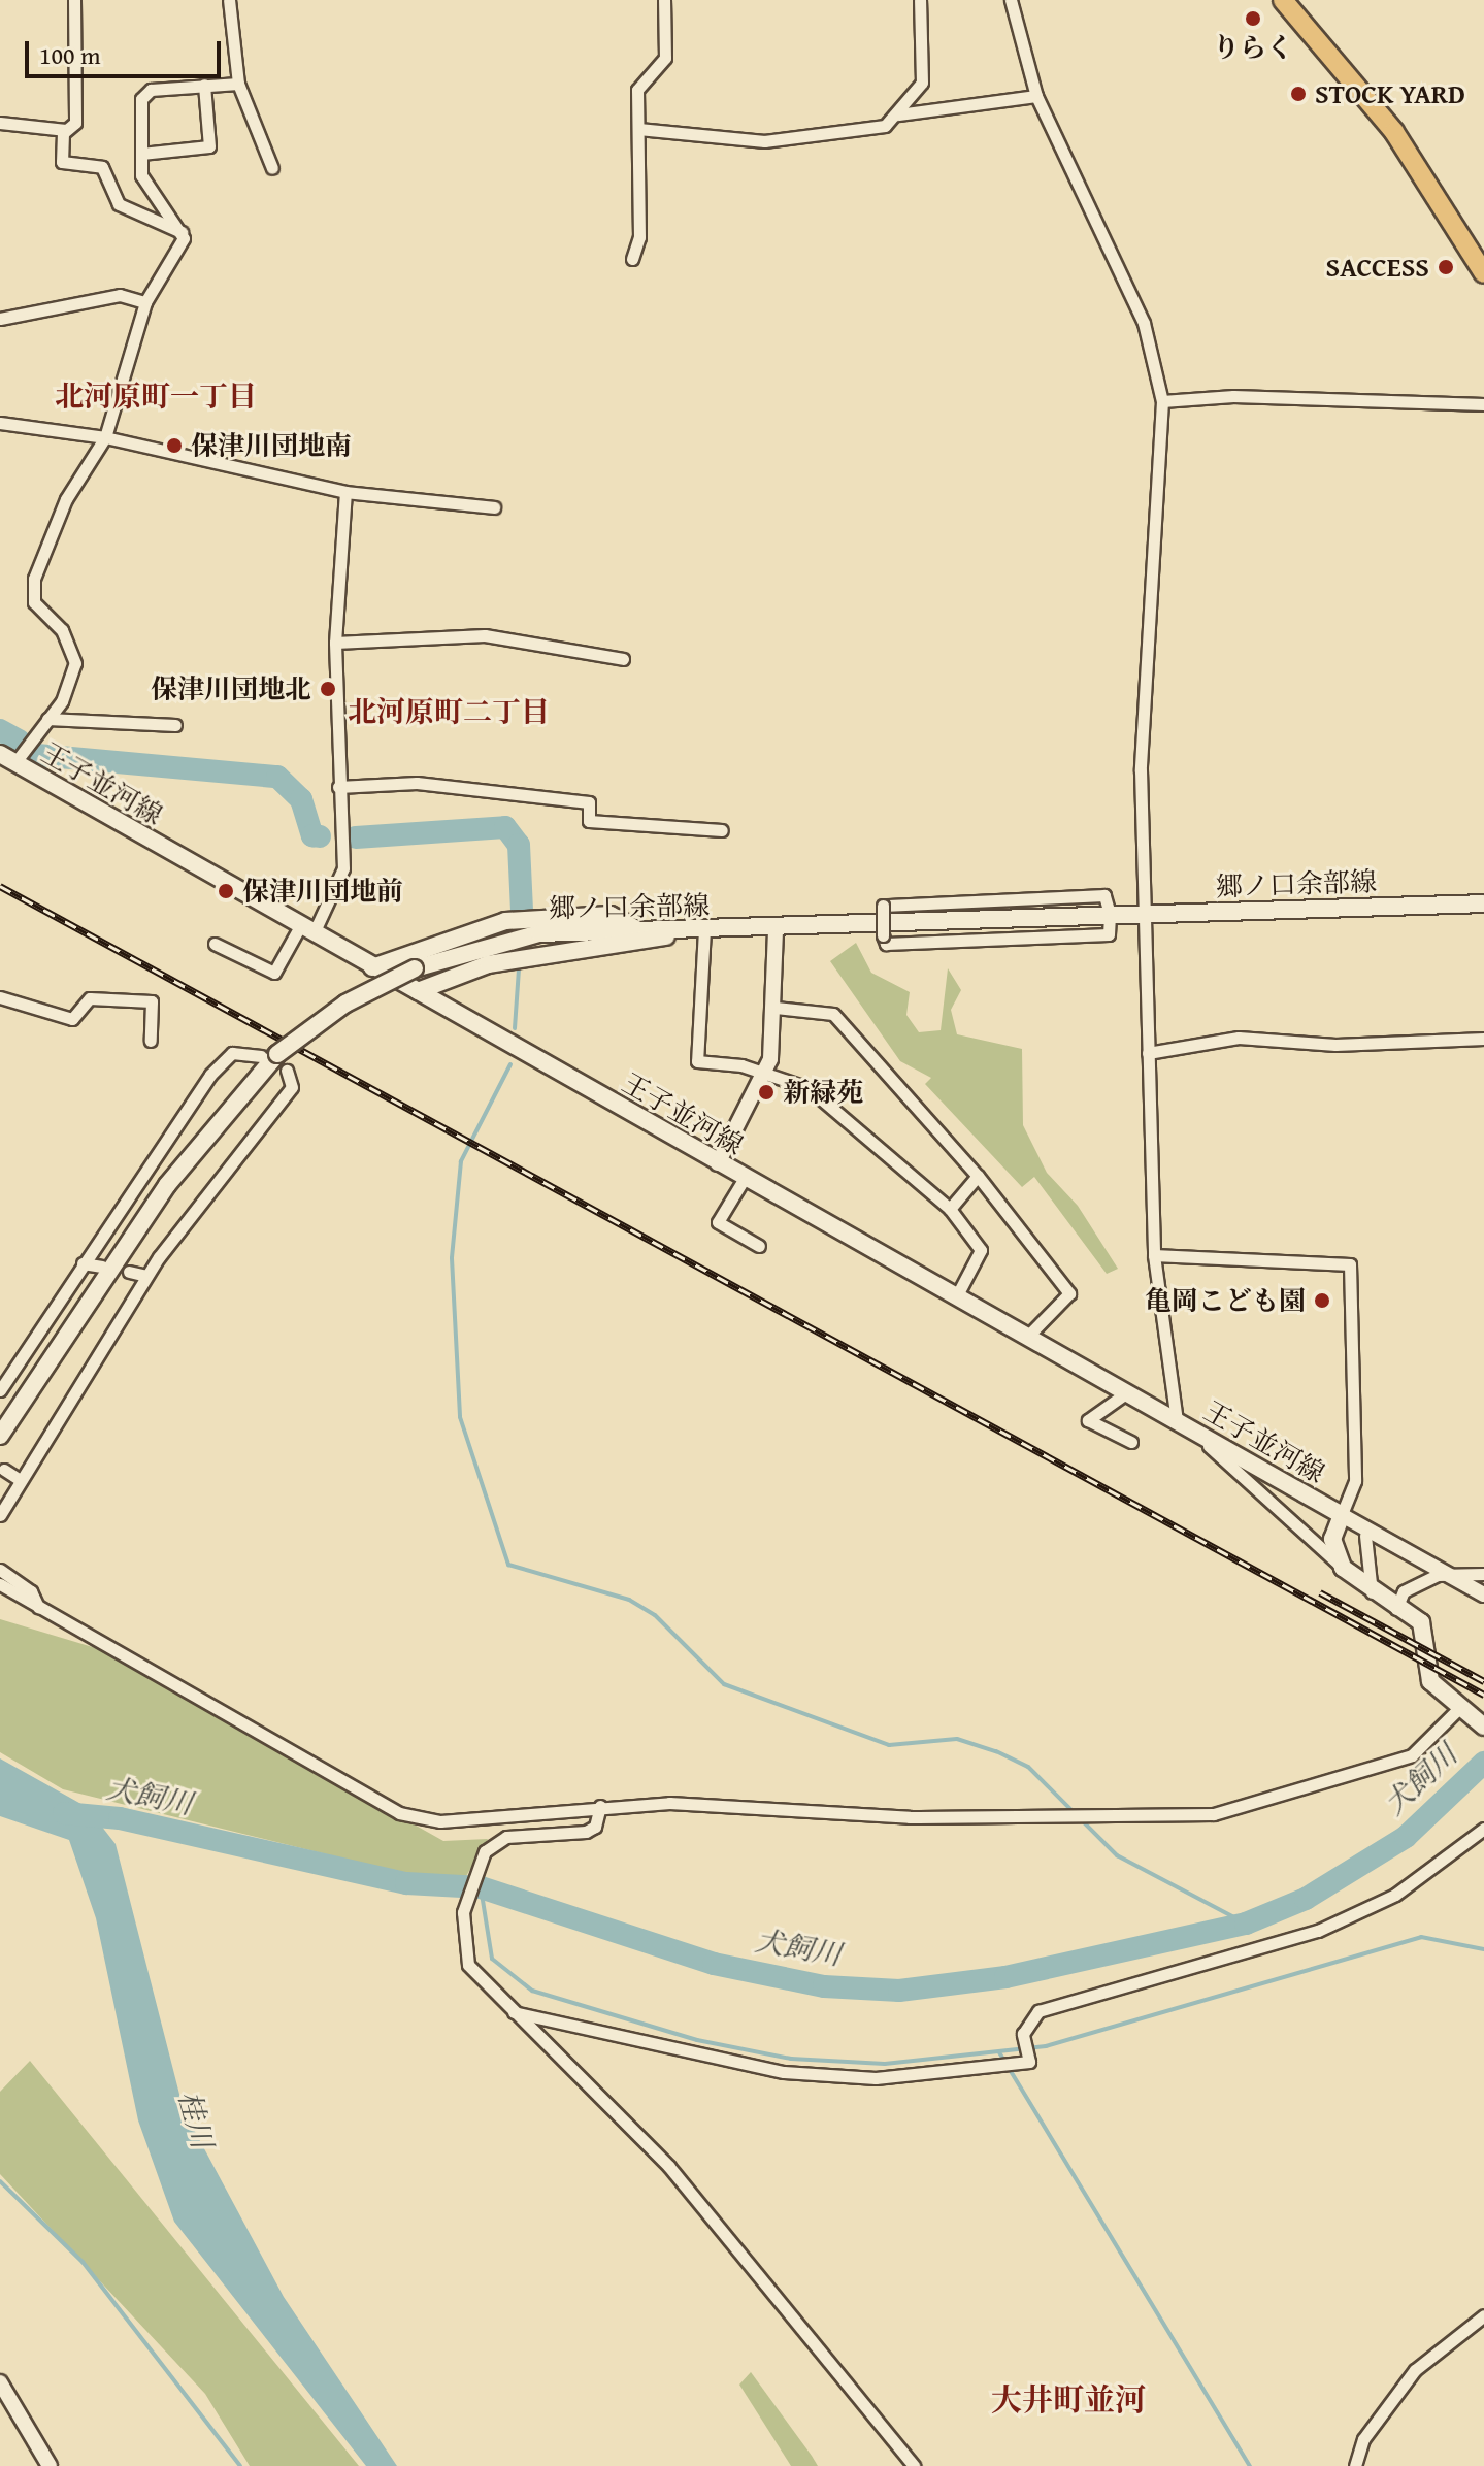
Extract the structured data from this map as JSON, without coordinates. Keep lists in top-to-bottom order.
{
  "streets": {
    "main road": ["王子並河線", "郷ノ口余部線"]
  },
  "districts": ["北河原町一丁目", "北河原町二丁目", "大井町並河"],
  "water": ["犬飼川", "桂川"],
  "places": [
    "りらく",
    "STOCK YARD",
    "SACCESS",
    "保津川団地南",
    "保津川団地北",
    "保津川団地前",
    "新緑苑",
    "亀岡こども園"
  ],
  "scale_bar": "100 m"
}
